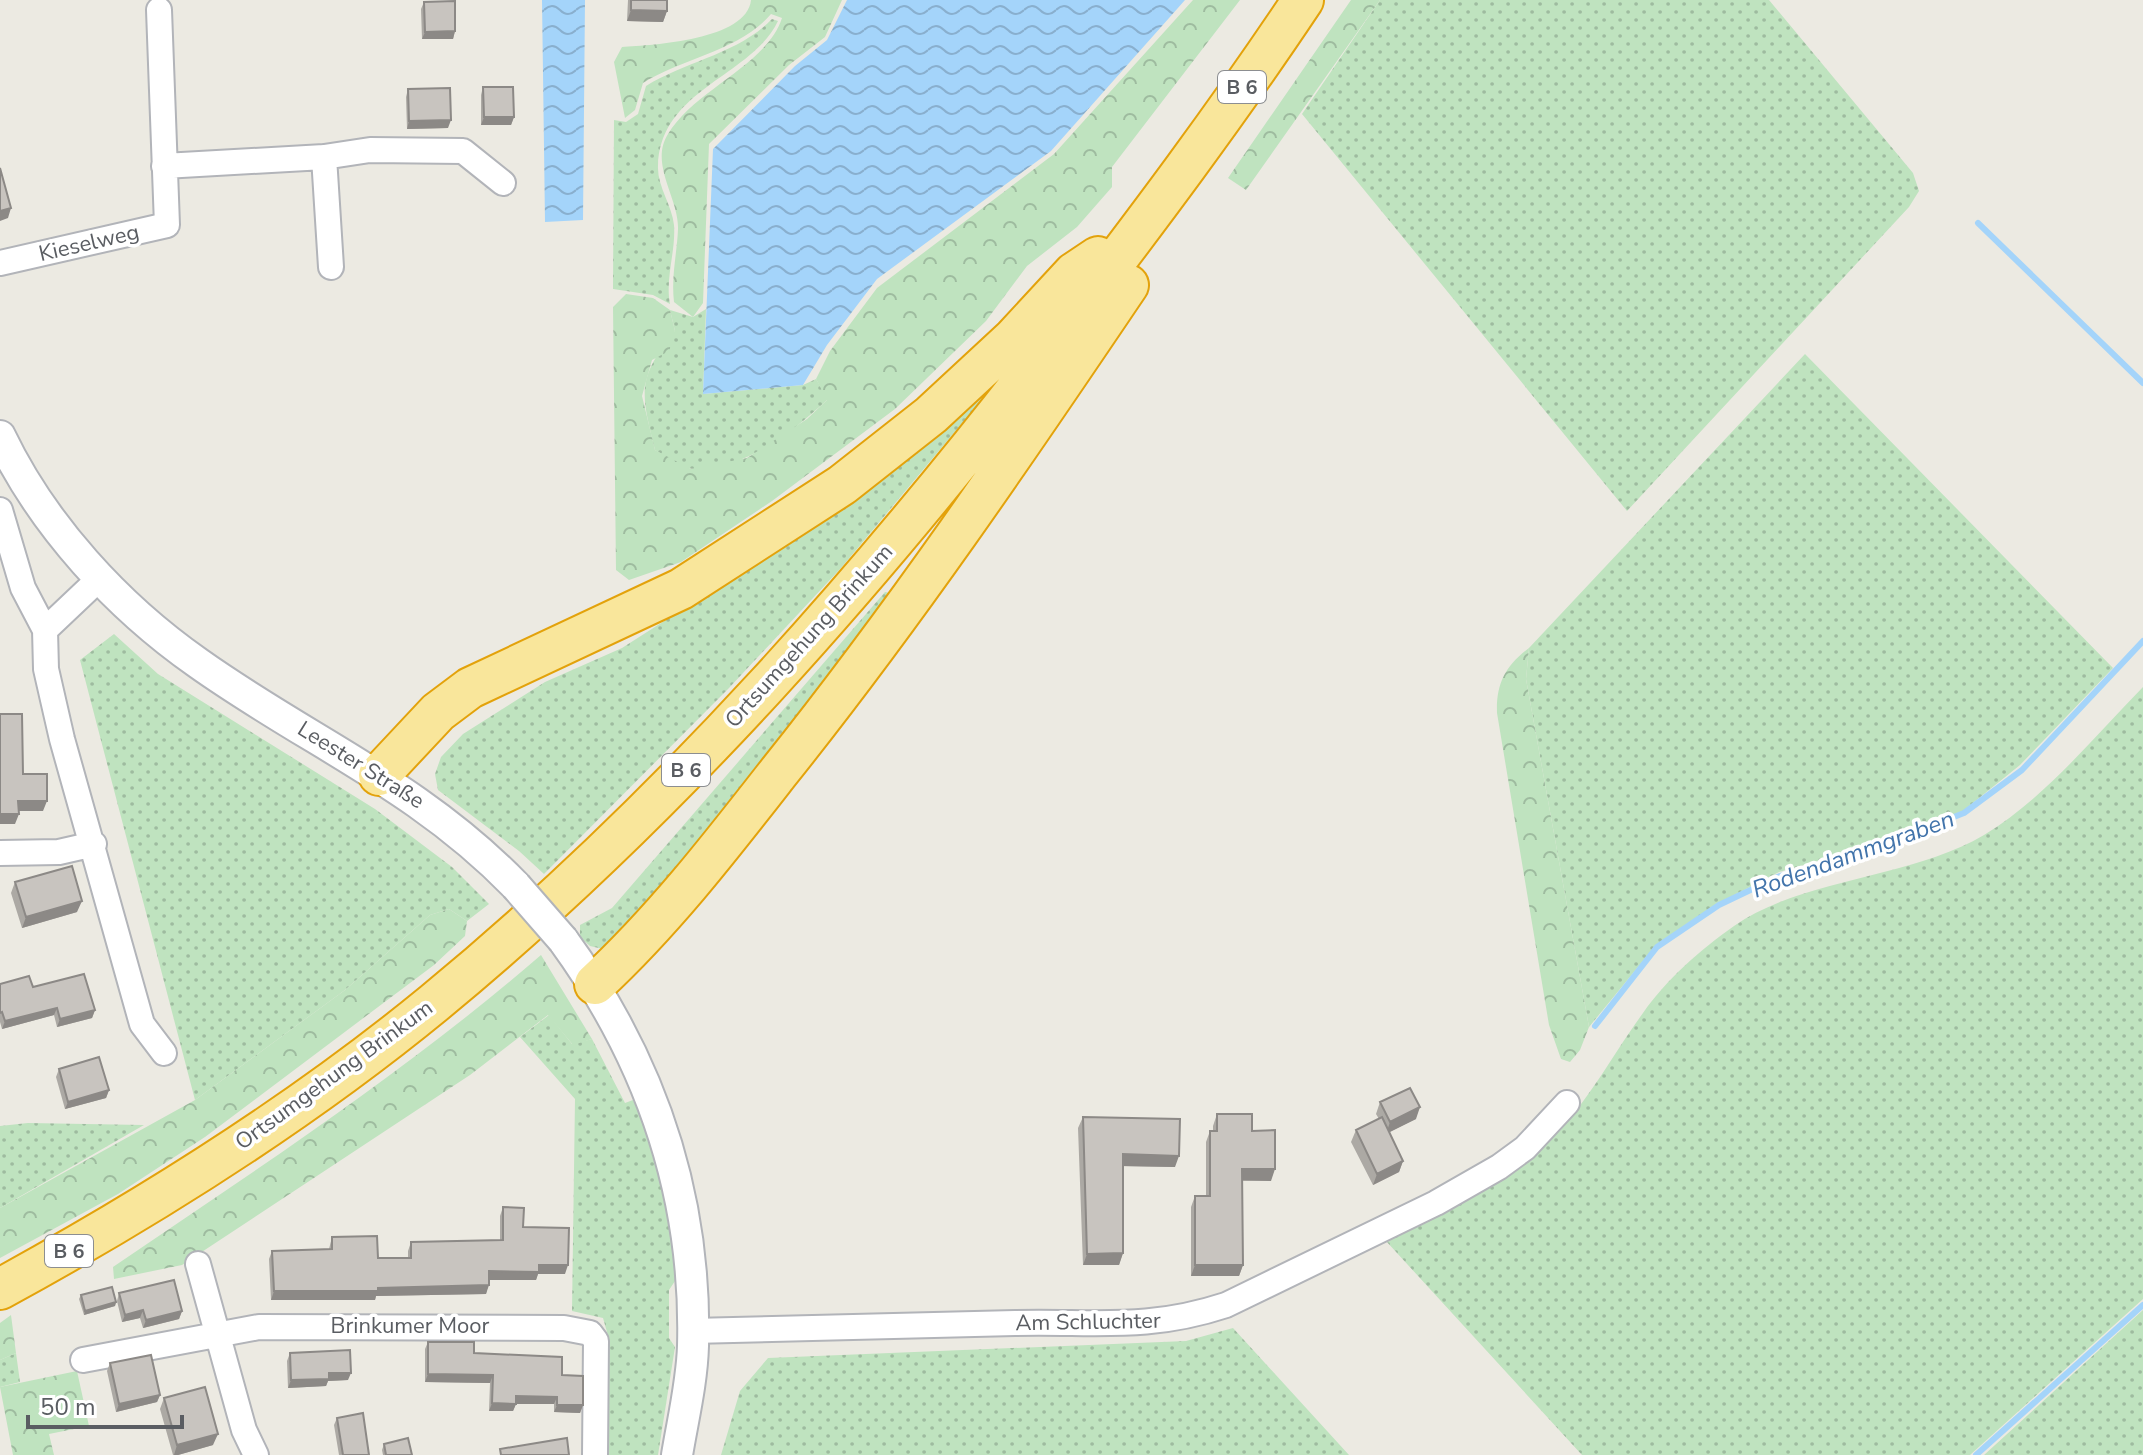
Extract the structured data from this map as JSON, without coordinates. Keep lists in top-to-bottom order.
{
  "streets": {
    "highway": ["B 6", "Ortsumgehung Brinkum"],
    "street": [
      "Kieselweg",
      "Leester Straße",
      "Am Schluchter",
      "Brinkumer Moor"
    ]
  },
  "crossings": [
    ["B 6", "Ortsumgehung Brinkum"],
    ["B 6", "Leester Straße"],
    ["Leester Straße", "Am Schluchter"]
  ],
  "water": ["Rodendammgraben"],
  "scale_bar": "50 m"
}
